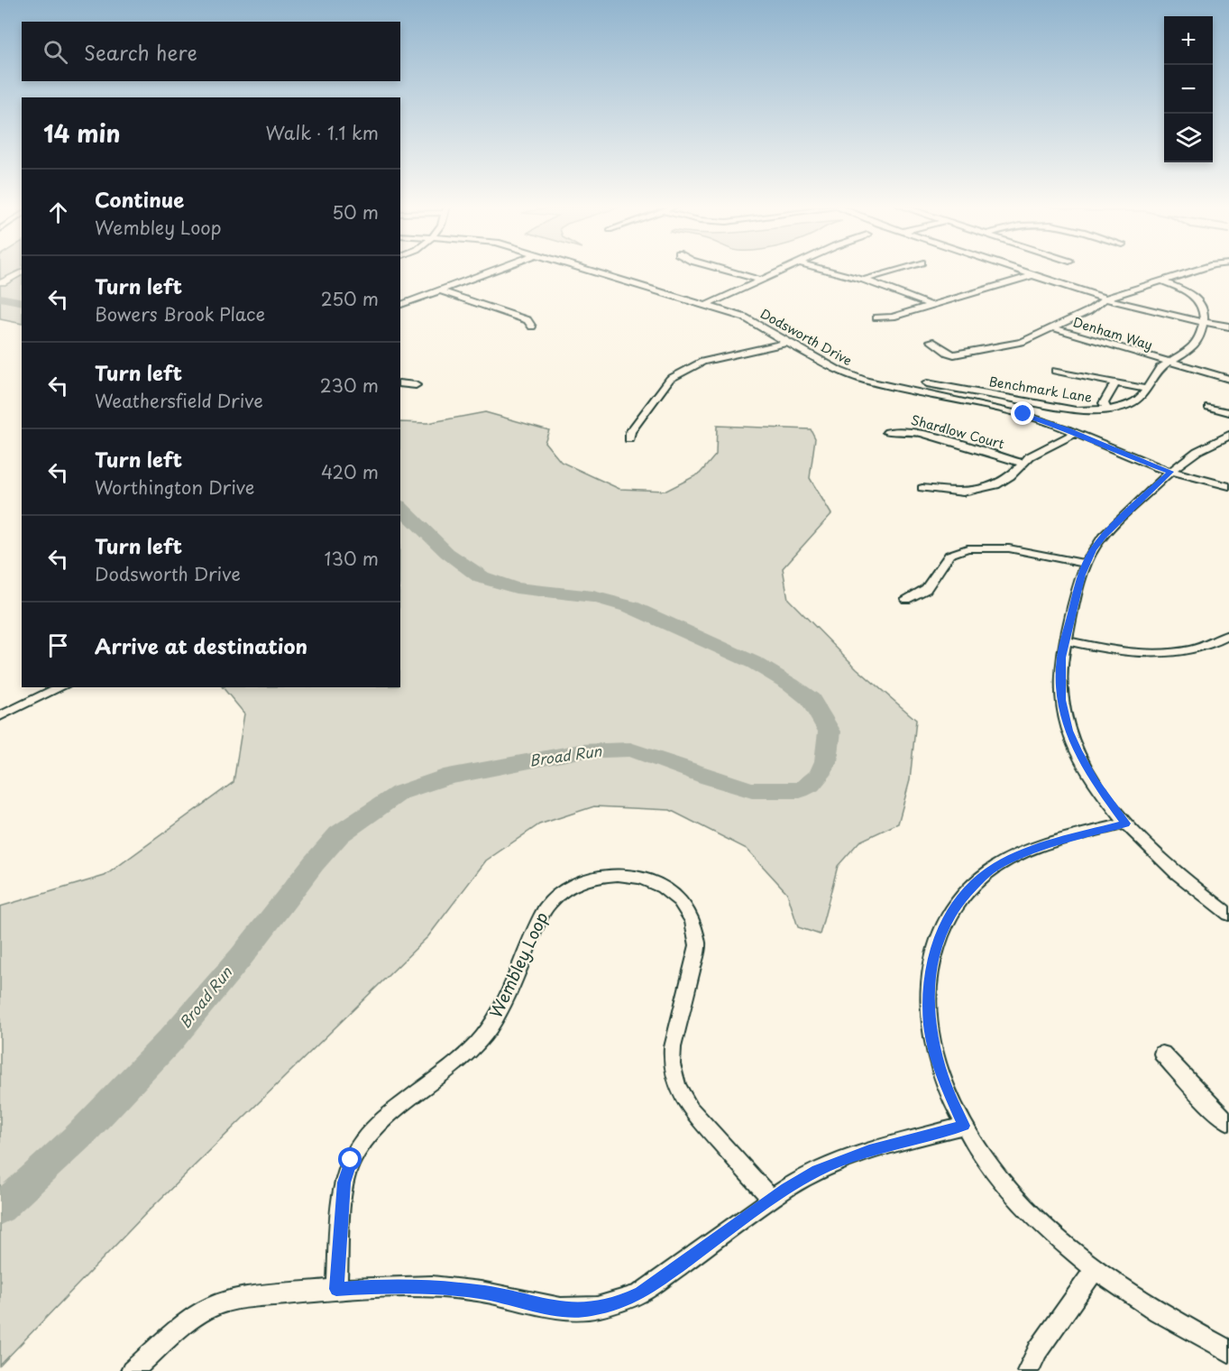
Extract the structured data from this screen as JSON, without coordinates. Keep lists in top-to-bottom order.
{
  "streets": {
    "street": [
      "Denham Way",
      "Dodsworth Drive",
      "Benchmark Lane",
      "Shardlow Court",
      "Wembley Loop"
    ]
  },
  "crossings": [
    ["Denham Way", "Benchmark Lane"]
  ],
  "water": ["Broad Run"],
  "page": {
    "map_buttons": ["+", "−"],
    "search": "Search here",
    "heading": ["14 min", "Walk · 1.1 km"],
    "list": [
      ["Continue", "Wembley Loop", "50 m"],
      ["Turn left", "Bowers Brook Place", "250 m"],
      ["Turn left", "Weathersfield Drive", "230 m"],
      ["Turn left", "Worthington Drive", "420 m"],
      ["Turn left", "Dodsworth Drive", "130 m"],
      "Arrive at destination"
    ]
  }
}
